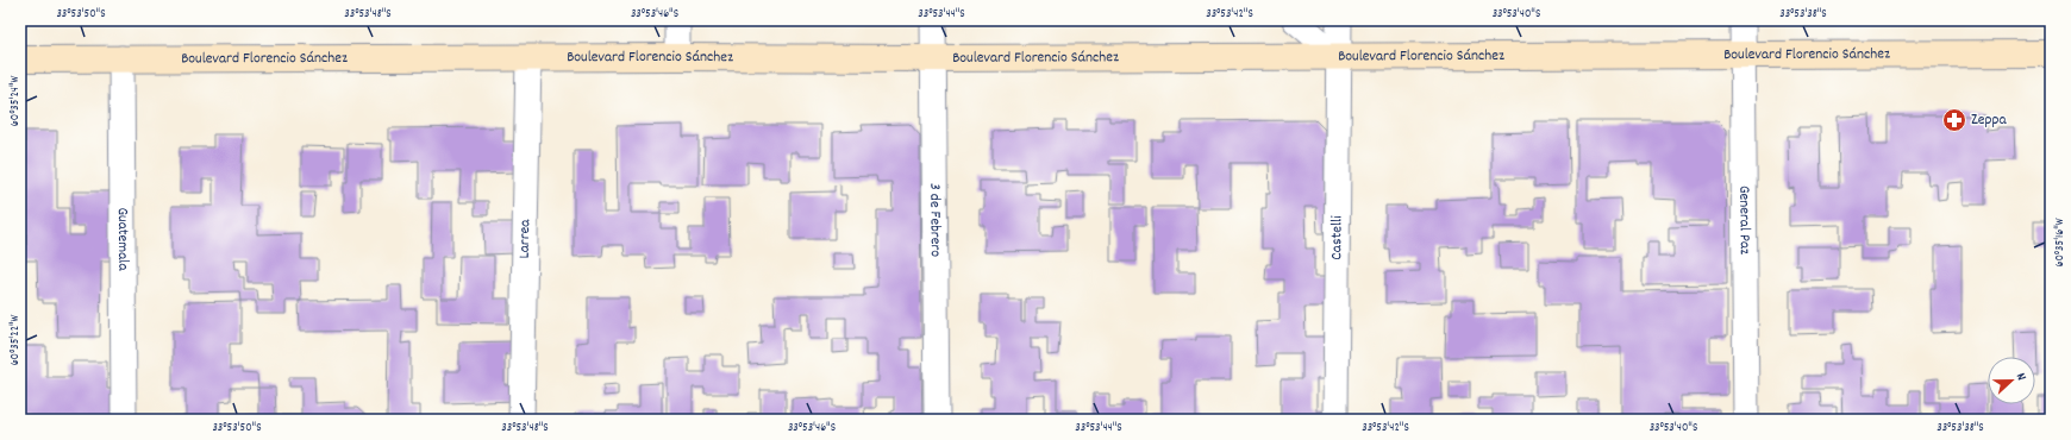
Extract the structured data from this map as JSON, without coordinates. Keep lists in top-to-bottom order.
{
  "streets": {
    "main road": ["Boulevard Florencio Sánchez"],
    "street": [
      "3 de Febrero",
      "General Paz",
      "Castelli",
      "Guatemala",
      "Larrea"
    ]
  },
  "crossings": [
    ["Boulevard Florencio Sánchez", "3 de Febrero"],
    ["Boulevard Florencio Sánchez", "General Paz"],
    ["Boulevard Florencio Sánchez", "Castelli"],
    ["Boulevard Florencio Sánchez", "Guatemala"],
    ["Boulevard Florencio Sánchez", "Larrea"]
  ],
  "places": {
    "pharmacy": ["Zeppa"]
  },
  "north": "right",
  "coordinates": [
    "33°53'50\"S",
    "33°53'48\"S",
    "33°53'46\"S",
    "33°53'44\"S",
    "33°53'42\"S",
    "33°53'40\"S",
    "33°53'38\"S",
    "60°35'24\"W",
    "60°35'16\"W",
    "60°35'22\"W"
  ]
}
